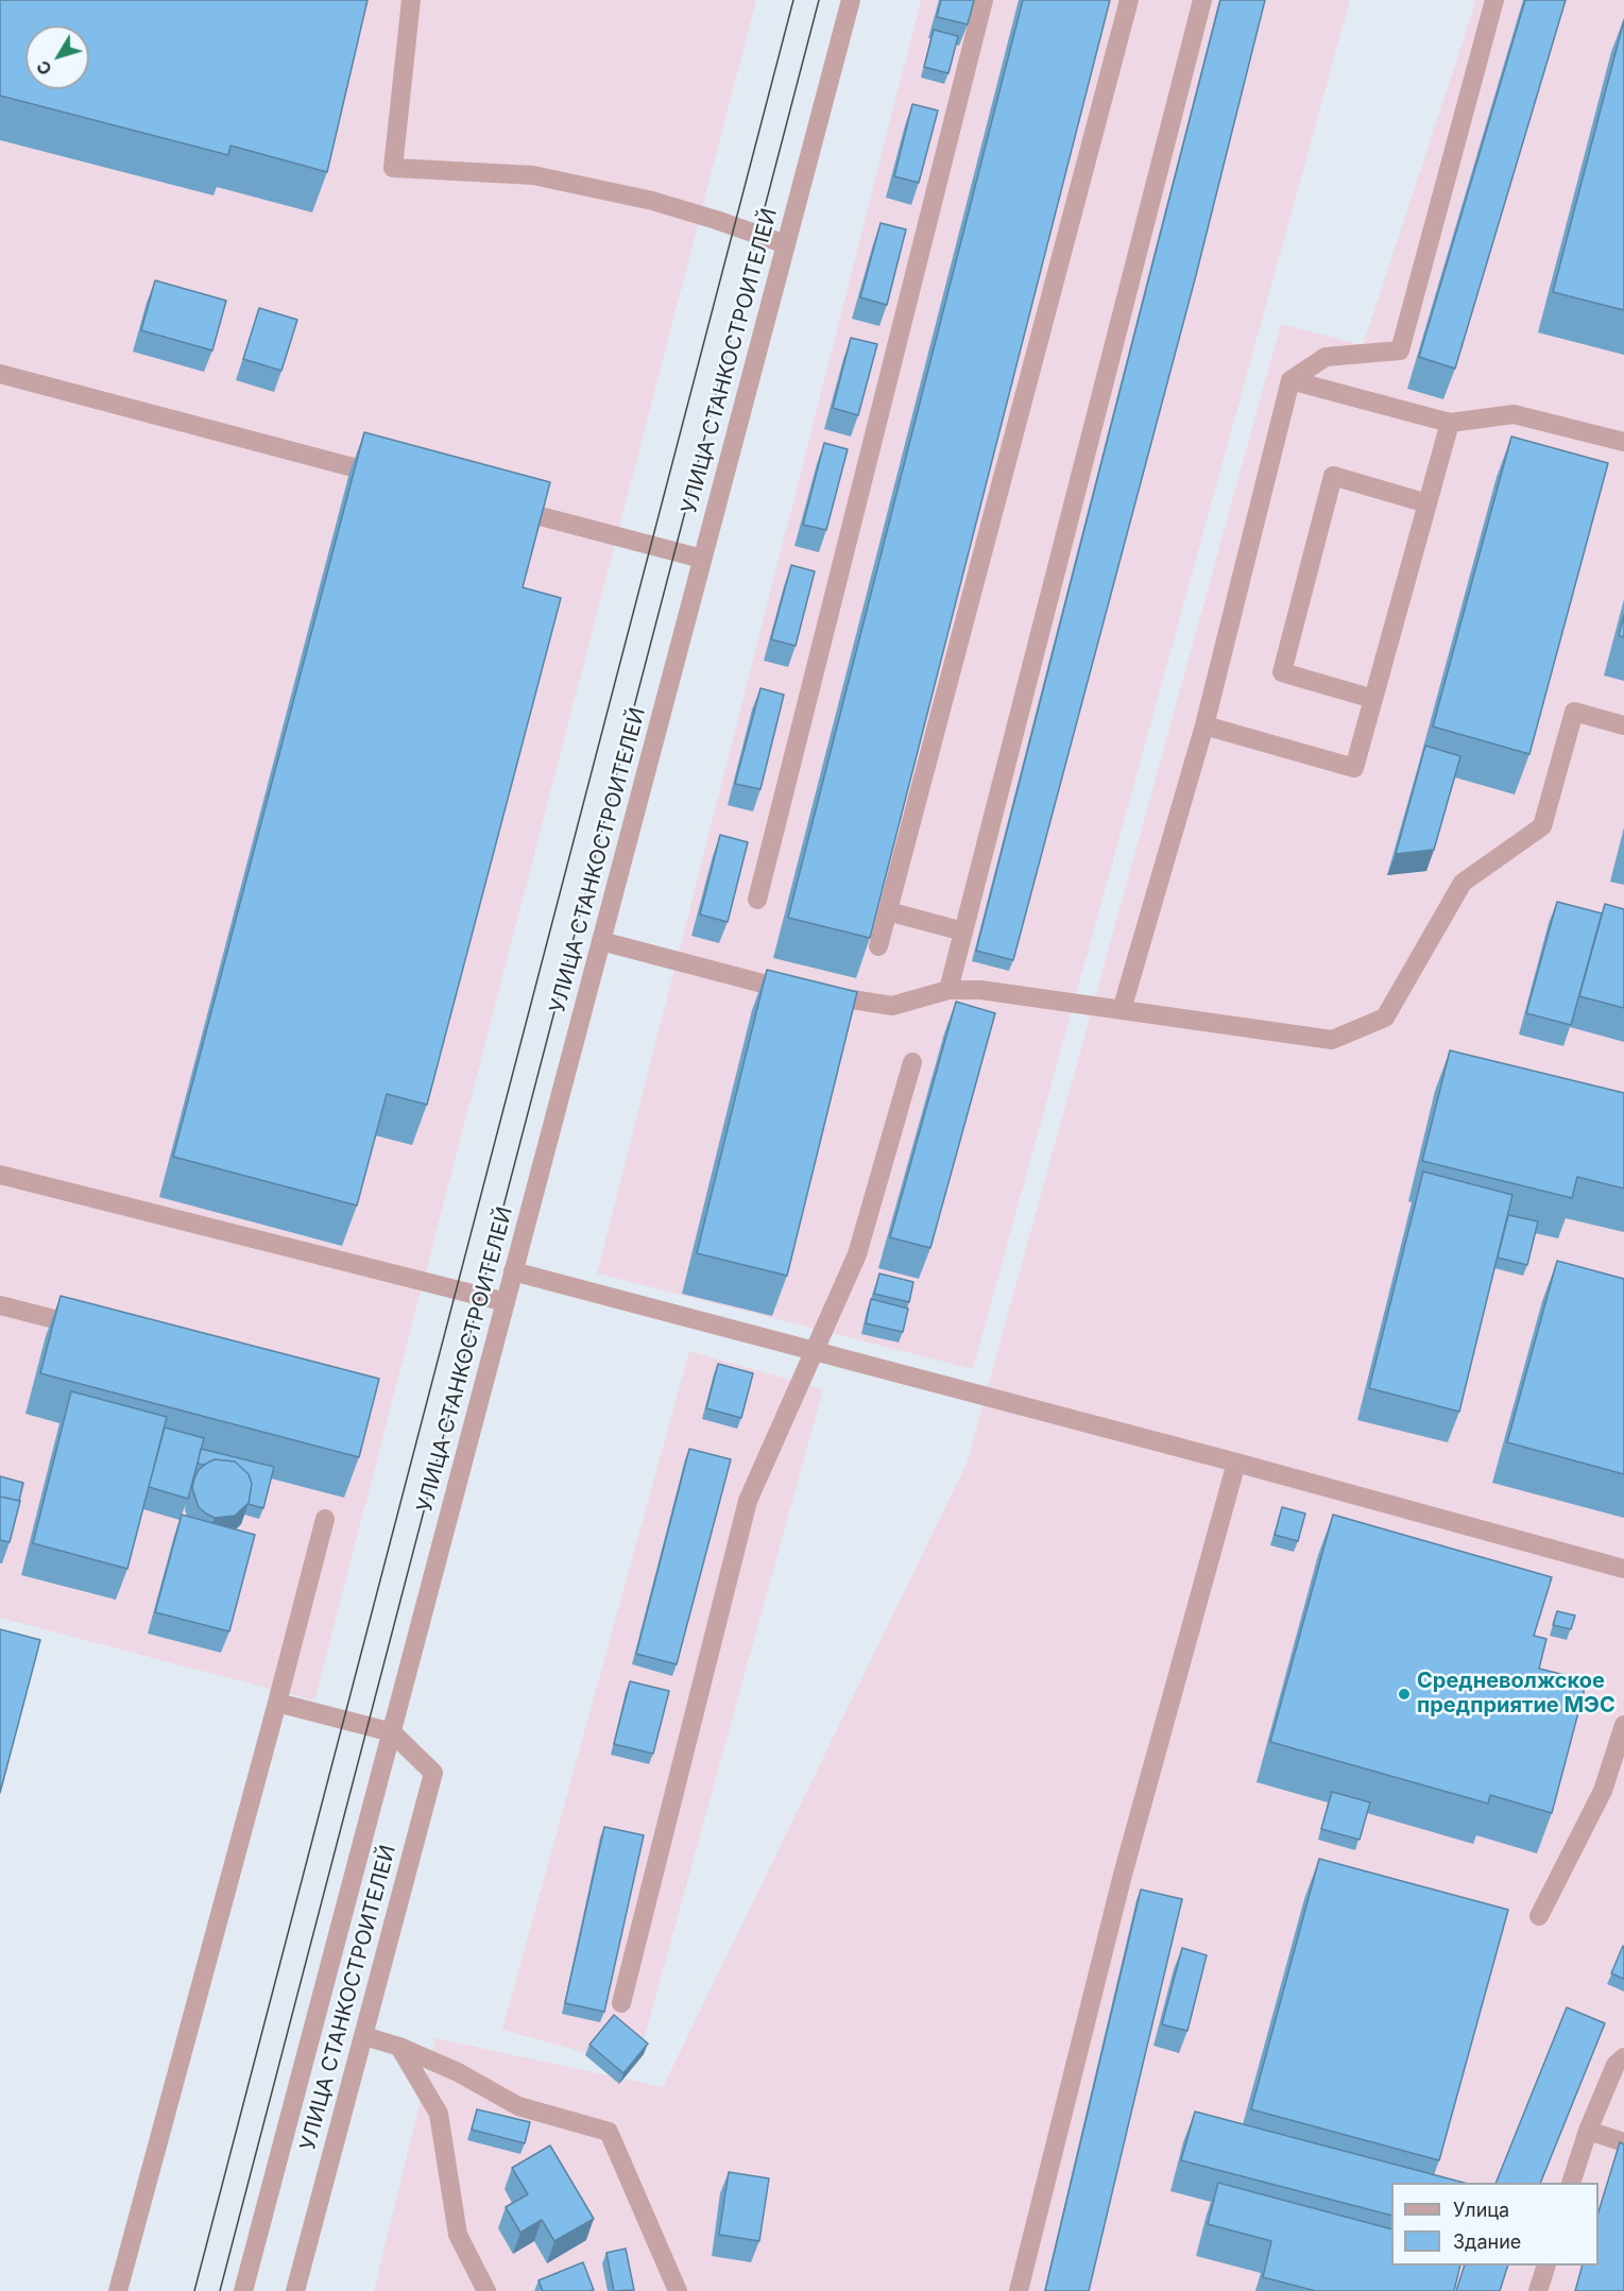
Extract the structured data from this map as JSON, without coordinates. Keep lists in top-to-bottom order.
{
  "streets": {
    "street": ["УЛИЦА СТАНКОСТРОИТЕЛЕЙ"]
  },
  "places": ["Средневолжское предприятие МЭС"],
  "legend": ["Улица", "Здание"],
  "north": "bottom left"
}
